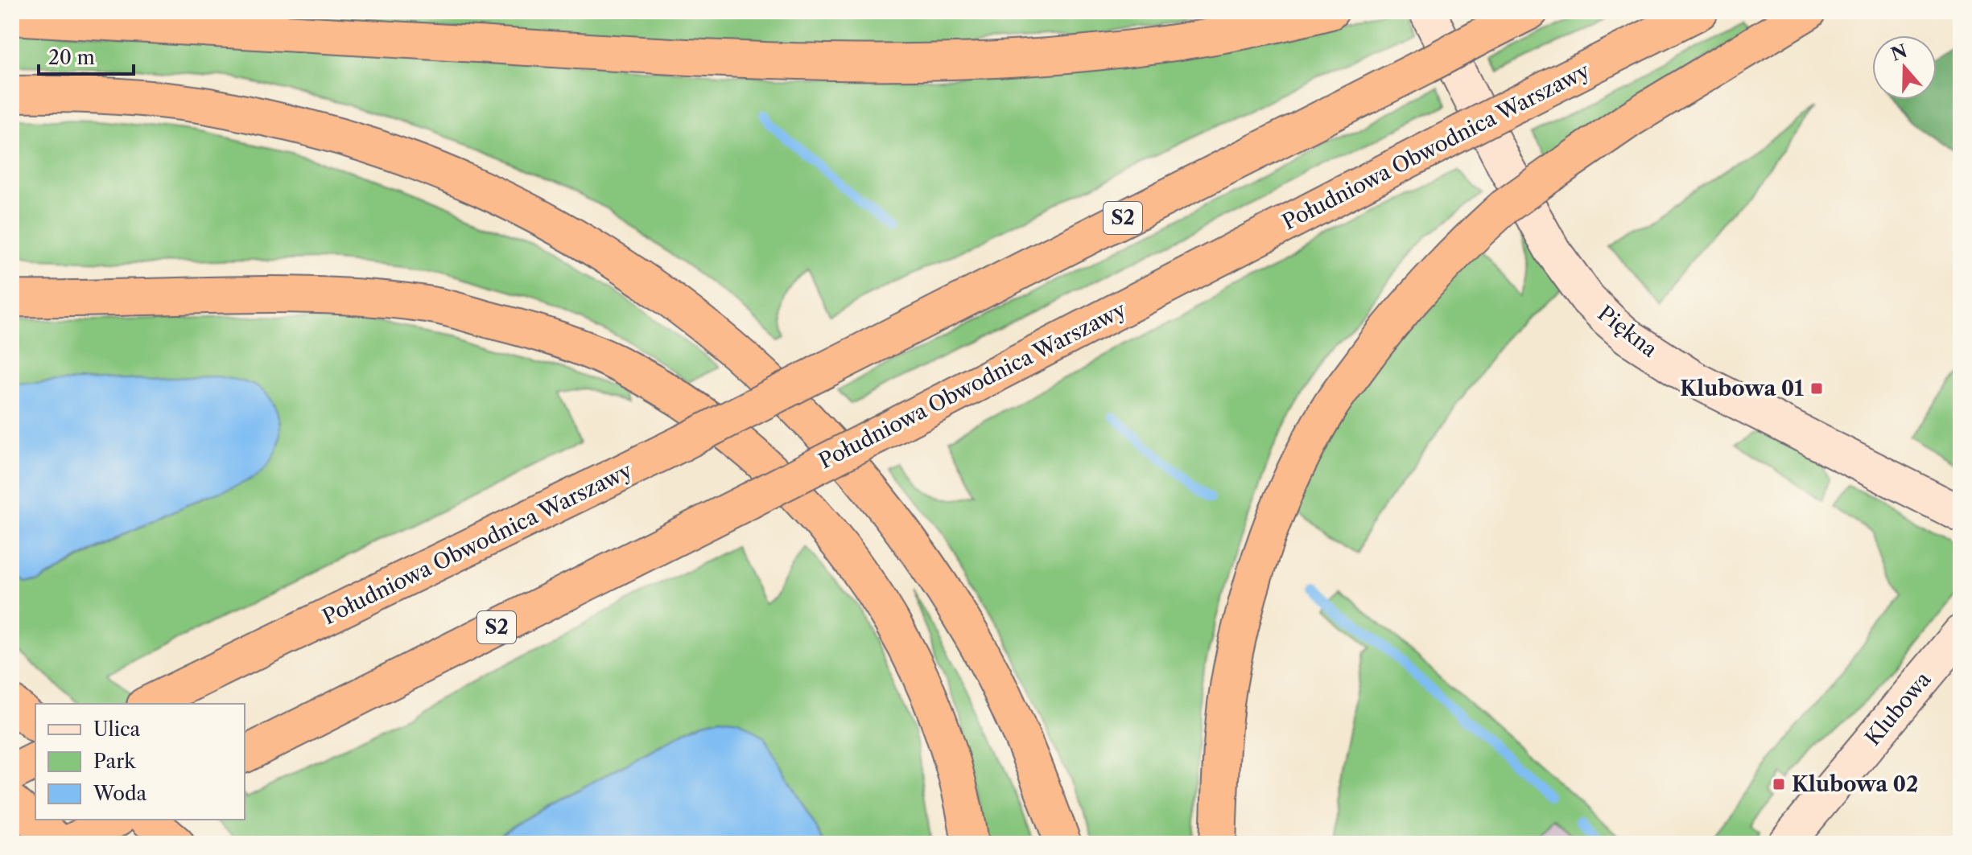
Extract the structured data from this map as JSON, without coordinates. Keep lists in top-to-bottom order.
{
  "streets": {
    "highway": ["Południowa Obwodnica Warszawy", "S2"],
    "street": ["Piękna", "Klubowa"]
  },
  "places": {
    "transit": ["Klubowa 01", "Klubowa 02"]
  },
  "legend": ["Ulica", "Park", "Woda"],
  "scale_bar": "20 m",
  "north": "top"
}
